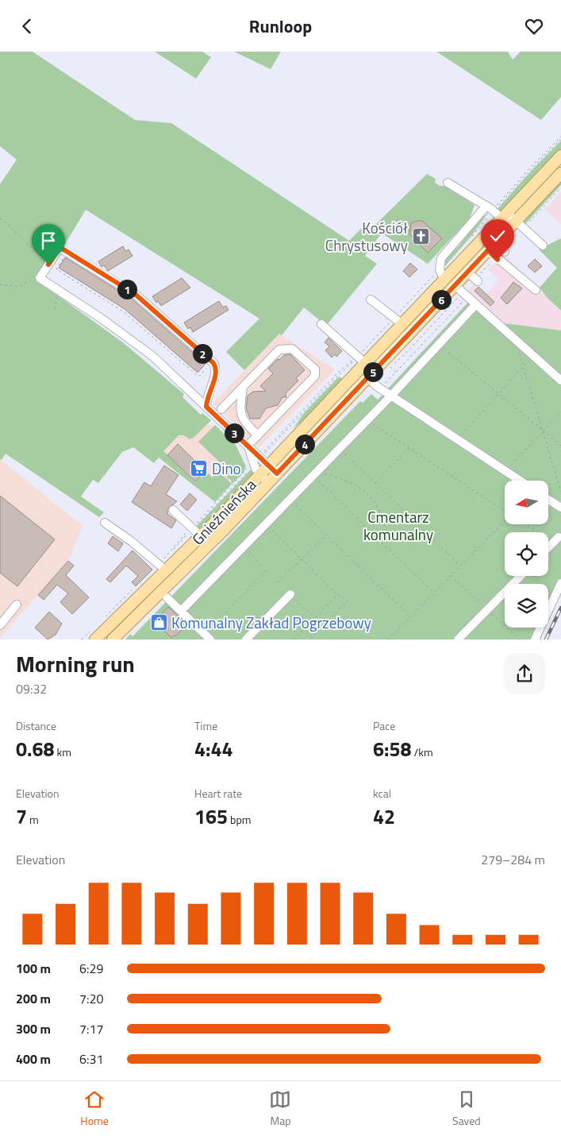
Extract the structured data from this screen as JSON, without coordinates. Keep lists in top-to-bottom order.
{
  "streets": {
    "main road": ["Gnieźnieńska"]
  },
  "parks": ["Cmentarz komunalny"],
  "places": {
    "church": ["Kościół Chrystusowy"],
    "supermarket": ["Dino"],
    "shop": ["Komunalny Zakład Pogrzebowy"]
  },
  "north": "left",
  "page": {
    "header": "Runloop",
    "pins": [
      "1",
      "6",
      "2",
      "5",
      "3",
      "4"
    ],
    "heading": ["Morning run", "09:32"],
    "stats": [
      ["Distance", "0.68 km"],
      ["Time", "4:44"],
      ["Pace", "6:58 /km"],
      ["Elevation", "7 m"],
      ["Heart rate", "165 bpm"],
      ["kcal", "42"]
    ],
    "chart": ["Elevation", "279–284 m"],
    "list": [
      {
        "name": "100 m",
        "note": "6:29"
      },
      {
        "name": "200 m",
        "note": "7:20"
      },
      {
        "name": "300 m",
        "note": "7:17"
      },
      {
        "name": "400 m",
        "note": "6:31"
      }
    ],
    "tabs": ["Home", "Map", "Saved"]
  }
}
